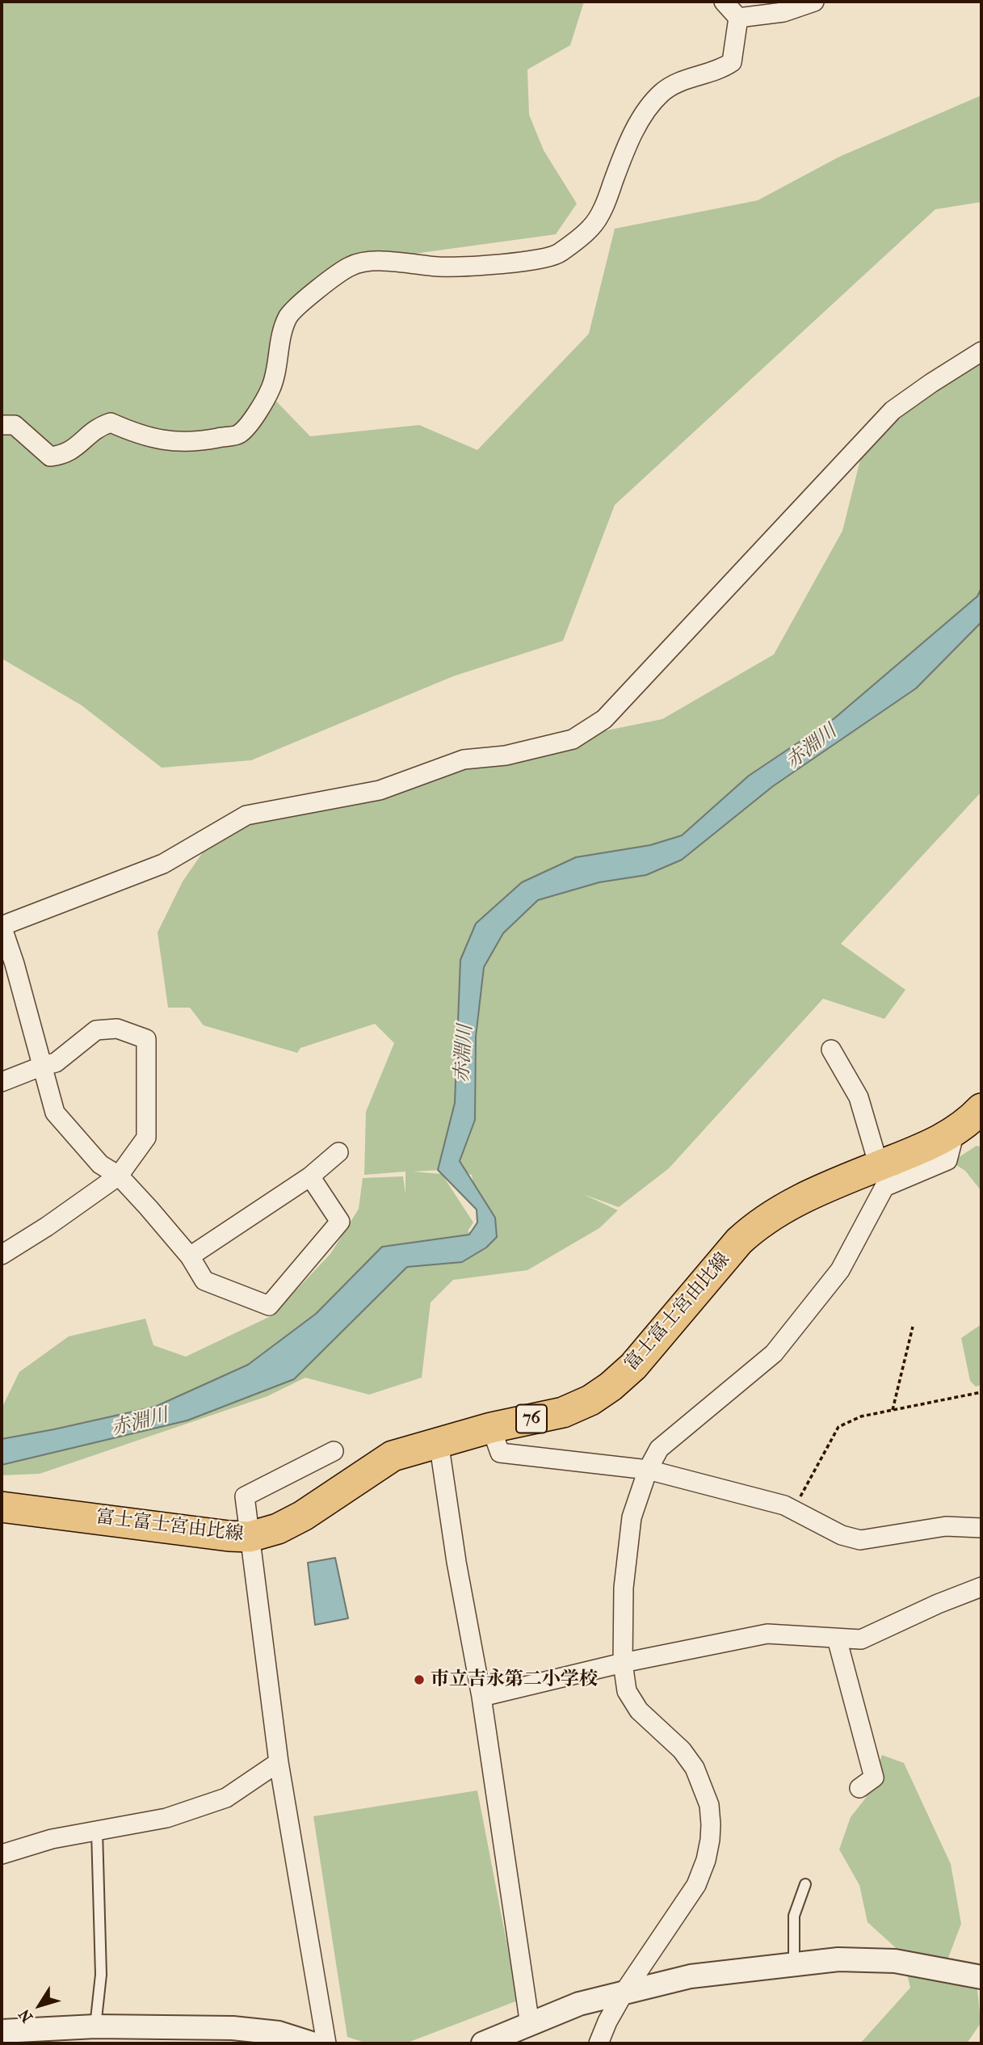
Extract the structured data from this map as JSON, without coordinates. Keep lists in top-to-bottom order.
{
  "streets": {
    "main road": ["富士富士宮由比線", "76"]
  },
  "water": ["赤淵川"],
  "places": ["市立吉永第二小学校"],
  "north": "bottom left"
}
